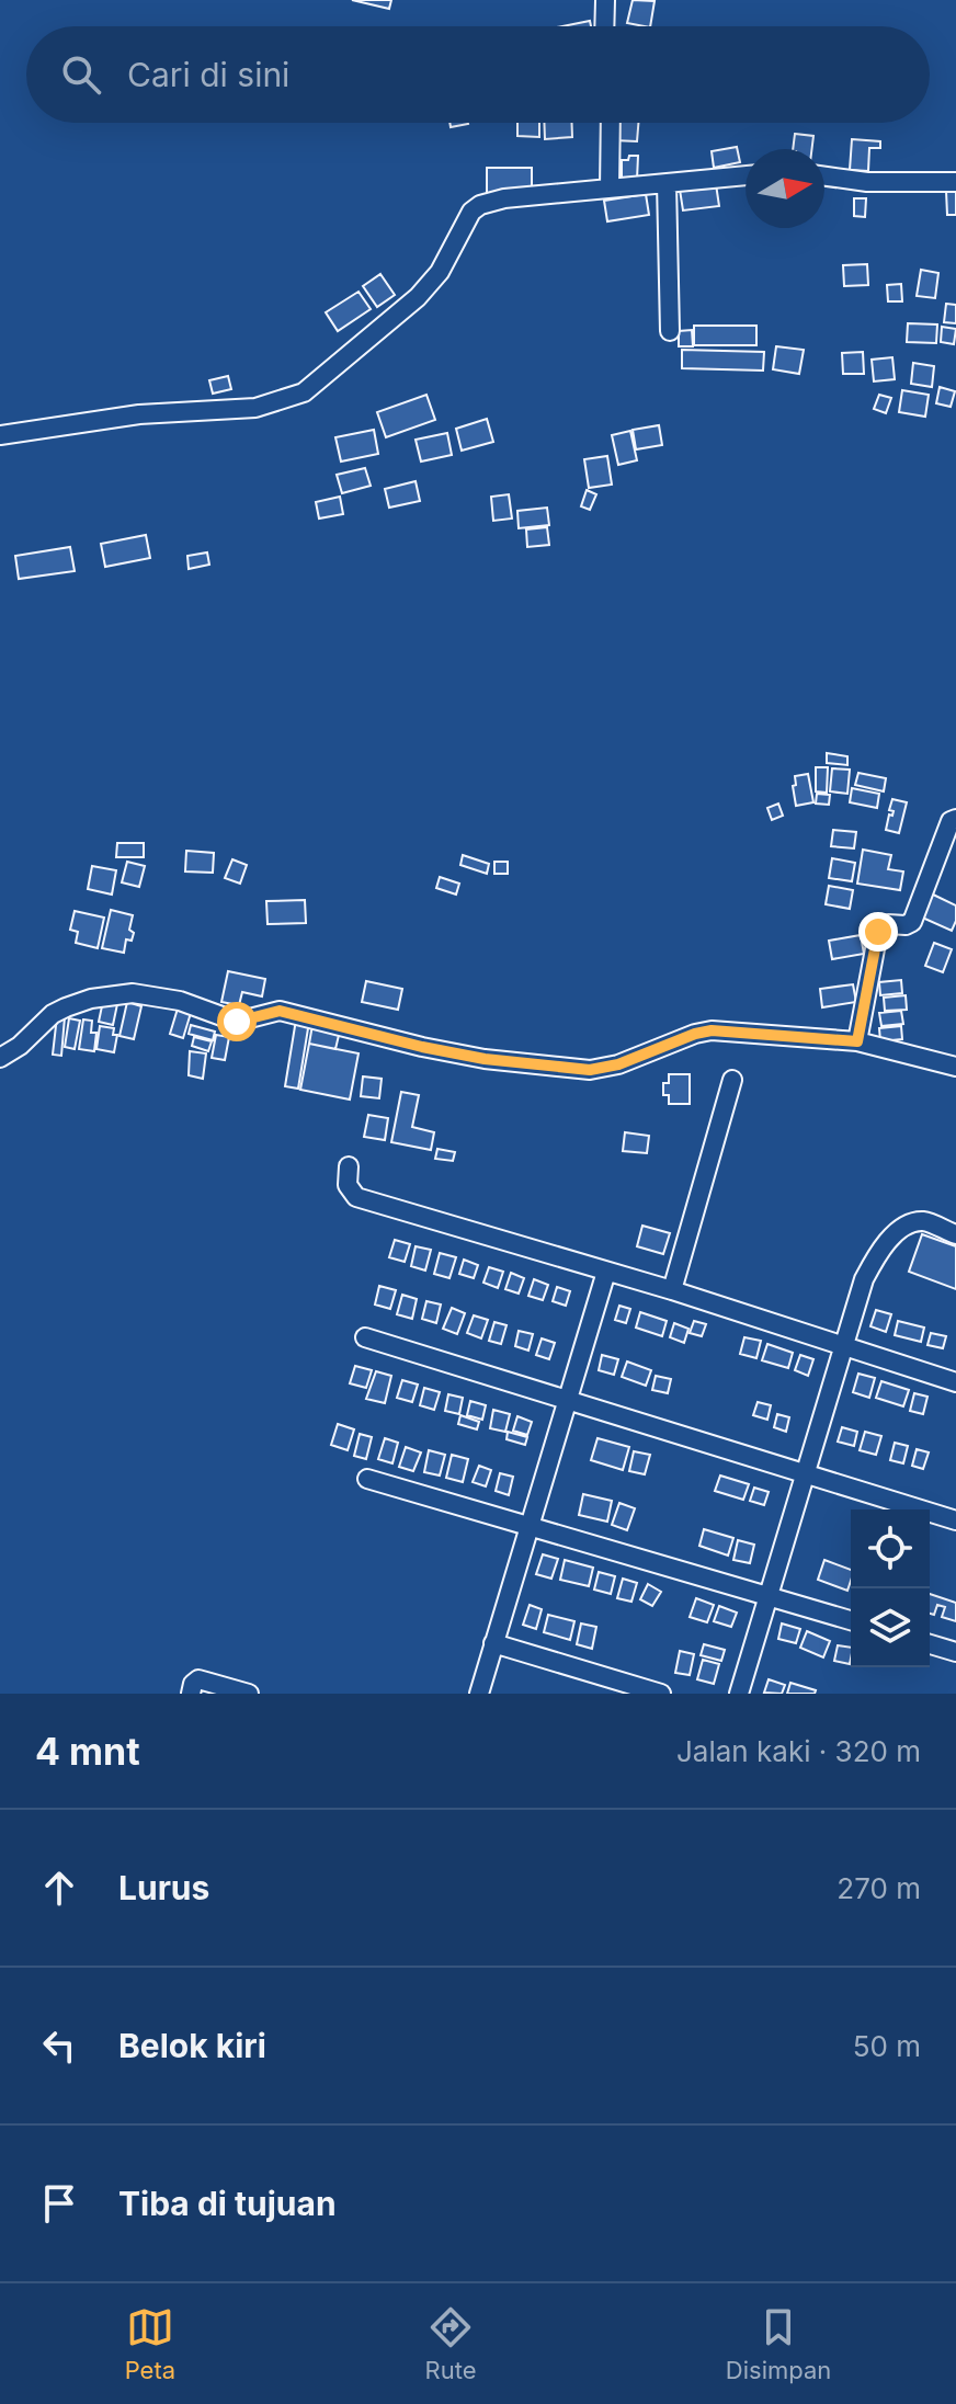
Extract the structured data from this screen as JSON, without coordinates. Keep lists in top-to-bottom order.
{
  "north": "right",
  "page": {
    "search": "Cari di sini",
    "heading": ["4 mnt", "Jalan kaki · 320 m"],
    "list": [
      ["Lurus", "270 m"],
      ["Belok kiri", "50 m"],
      "Tiba di tujuan"
    ],
    "nav": ["Peta", "Rute", "Disimpan"]
  }
}
